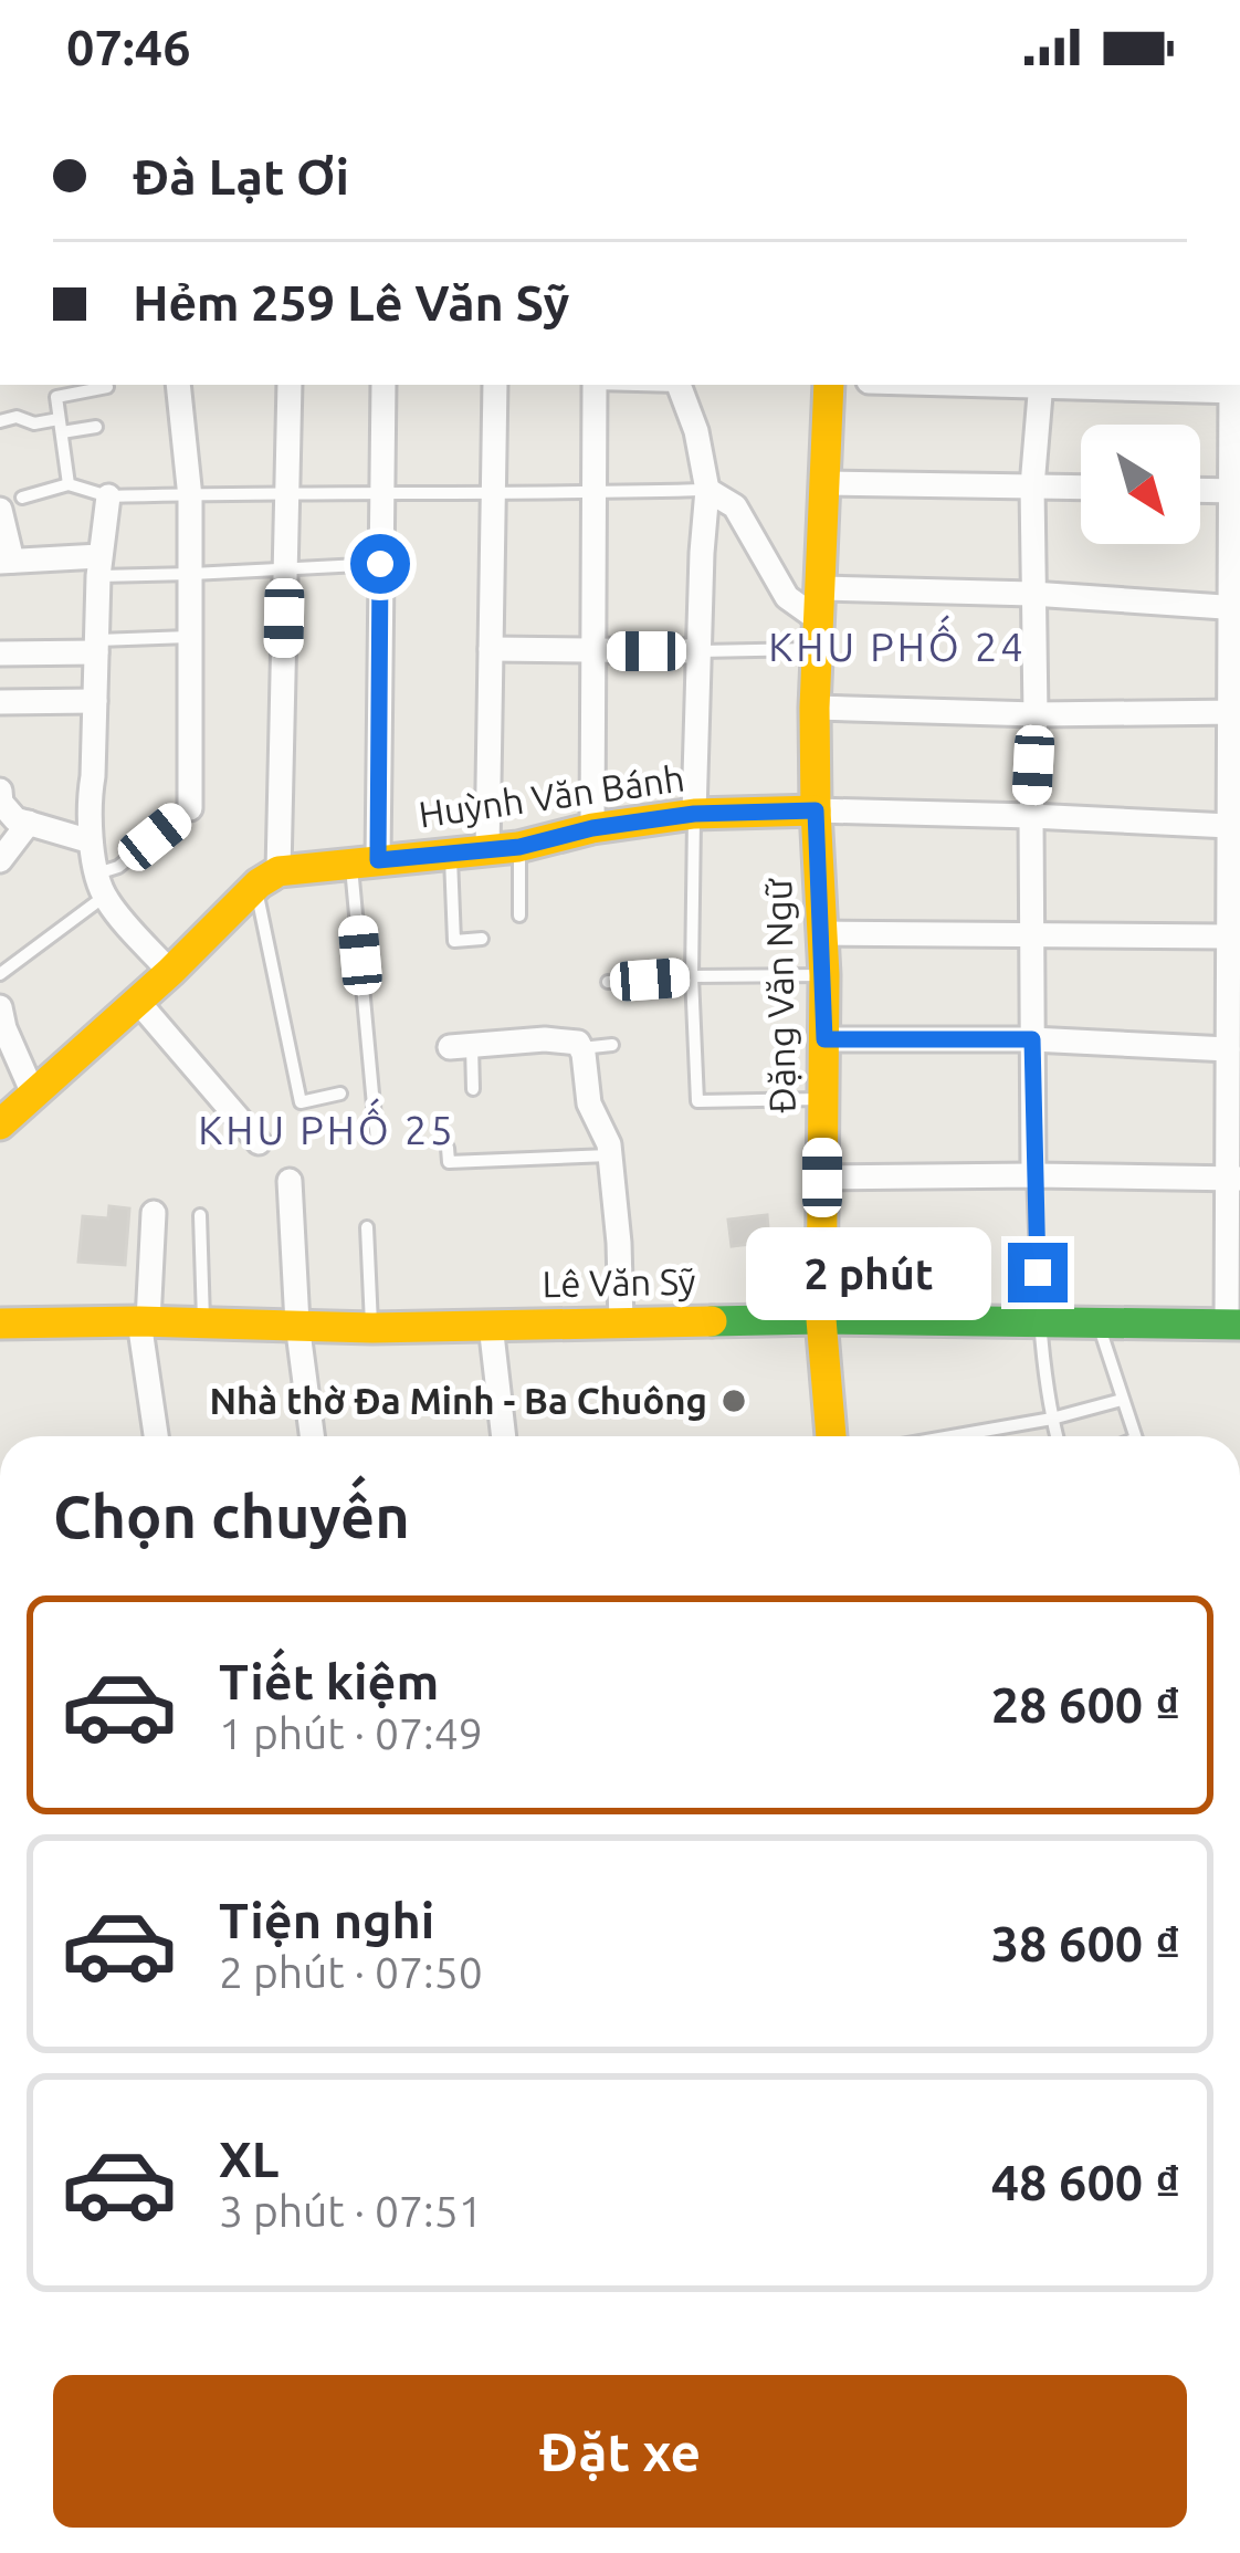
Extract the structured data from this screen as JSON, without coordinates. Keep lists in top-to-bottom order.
{
  "streets": {
    "street": ["Huỳnh Văn Bánh", "Đặng Văn Ngữ", "Lê Văn Sỹ"]
  },
  "crossings": [
    ["Huỳnh Văn Bánh", "Đặng Văn Ngữ"],
    ["Đặng Văn Ngữ", "Lê Văn Sỹ"]
  ],
  "districts": ["KHU PHỐ 24", "KHU PHỐ 25"],
  "places": ["Nhà thờ Đa Minh - Ba Chuông"],
  "north": "bottom right",
  "page": {
    "status": "07:46",
    "banner": ["Đà Lạt Ơi", "Hẻm 259 Lê Văn Sỹ"],
    "bubble": "2 phút",
    "heading": "Chọn chuyến",
    "list": [
      {
        "name": "Tiết kiệm",
        "note": "1 phút · 07:49",
        "value": "28 600 ₫"
      },
      {
        "name": "Tiện nghi",
        "note": "2 phút · 07:50",
        "value": "38 600 ₫"
      },
      {
        "name": "XL",
        "note": "3 phút · 07:51",
        "value": "48 600 ₫"
      }
    ],
    "buttons": "Đặt xe"
  }
}
